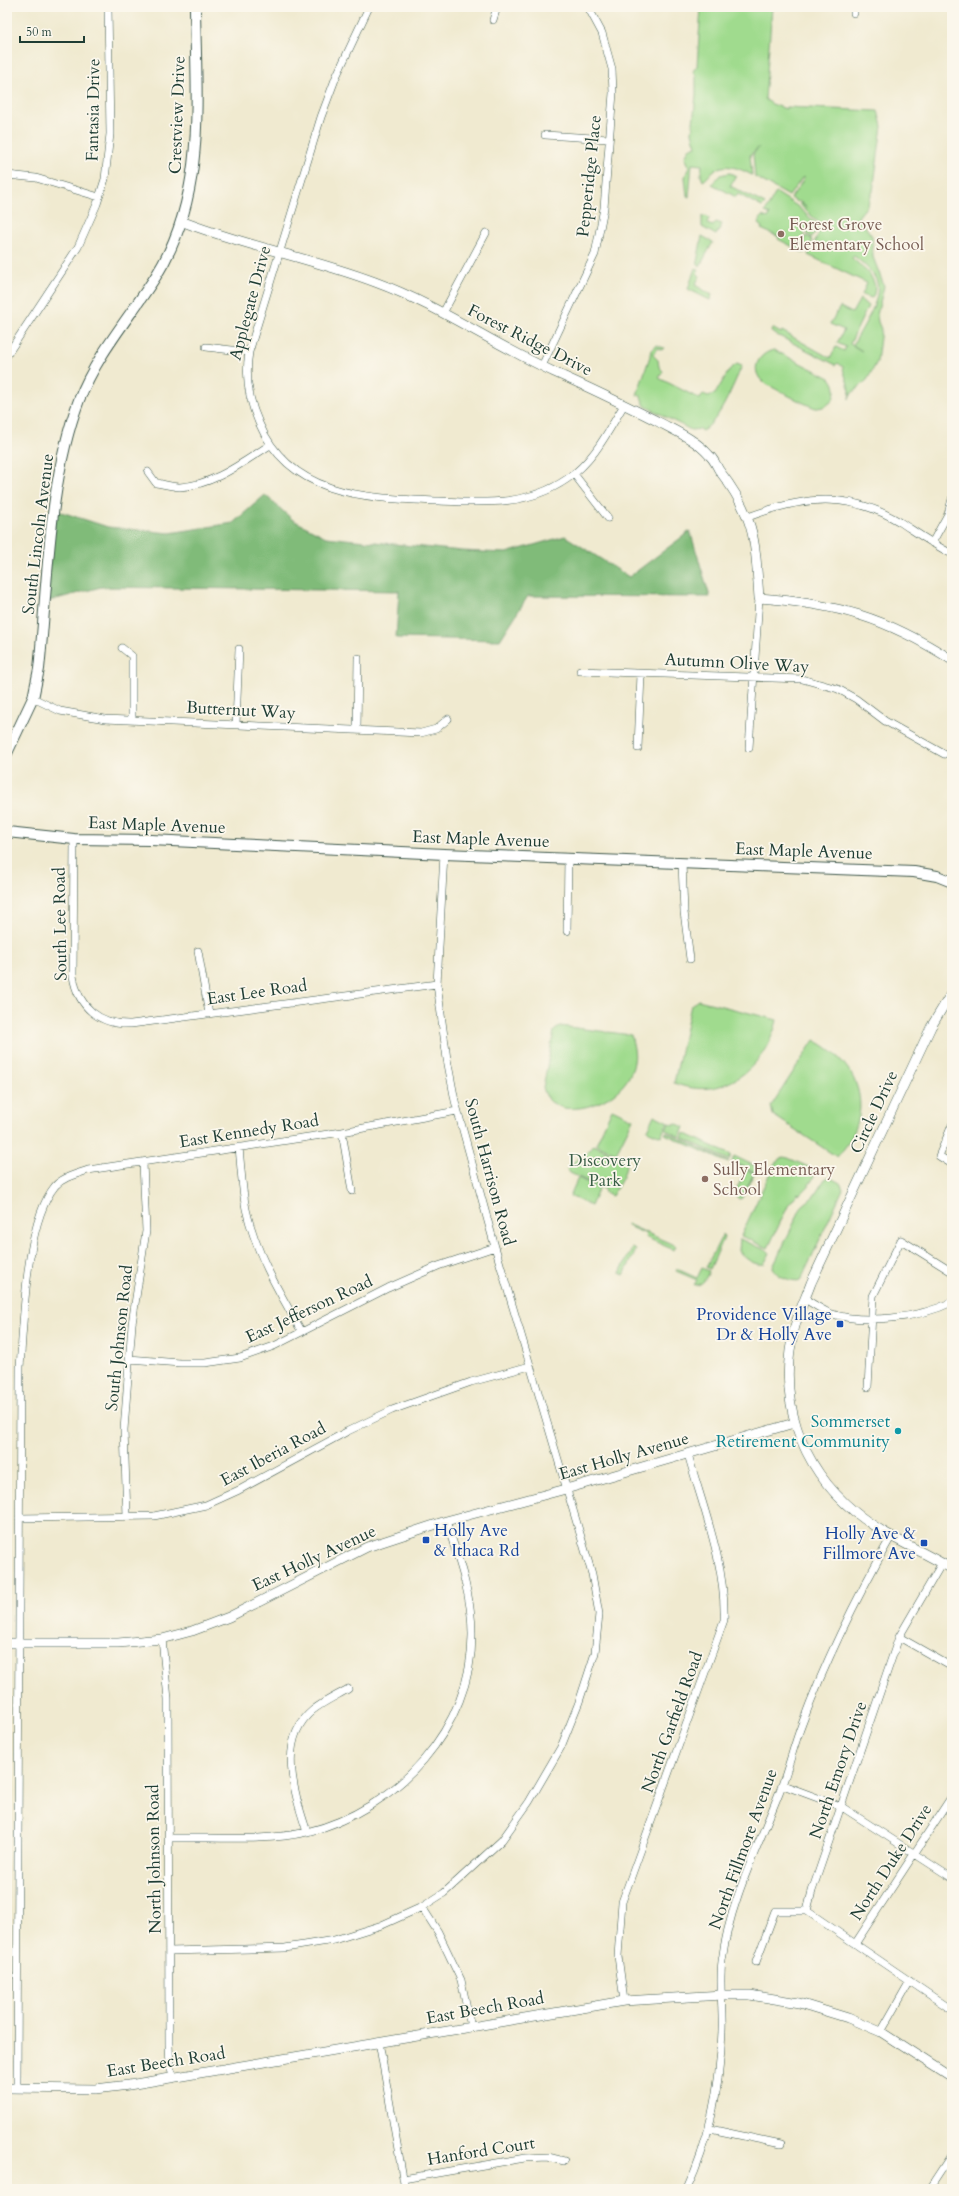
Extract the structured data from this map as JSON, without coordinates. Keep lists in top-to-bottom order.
{
  "streets": {
    "main road": ["Crestview Drive", "South Lincoln Avenue", "East Maple Avenue"],
    "street": [
      "Fantasia Drive",
      "Pepperidge Place",
      "Applegate Drive",
      "Forest Ridge Drive",
      "Autumn Olive Way",
      "Butternut Way",
      "South Lee Road",
      "East Lee Road",
      "Circle Drive",
      "East Kennedy Road",
      "South Harrison Road",
      "East Jefferson Road",
      "South Johnson Road",
      "East Iberia Road",
      "East Holly Avenue",
      "North Garfield Road",
      "North Emory Drive",
      "North Fillmore Avenue",
      "North Johnson Road",
      "North Duke Drive",
      "East Beech Road",
      "Hanford Court"
    ]
  },
  "crossings": [
    ["Crestview Drive", "Forest Ridge Drive"],
    ["Crestview Drive", "South Lincoln Avenue"],
    ["Pepperidge Place", "Forest Ridge Drive"],
    ["Applegate Drive", "Forest Ridge Drive"],
    ["South Lincoln Avenue", "Butternut Way"],
    ["East Maple Avenue", "South Lee Road"],
    ["East Maple Avenue", "South Harrison Road"],
    ["South Lee Road", "East Lee Road"],
    ["East Lee Road", "South Harrison Road"],
    ["Circle Drive", "East Holly Avenue"],
    ["Circle Drive", "North Fillmore Avenue"],
    ["East Kennedy Road", "South Harrison Road"],
    ["East Kennedy Road", "South Johnson Road"],
    ["East Kennedy Road", "East Iberia Road"],
    ["South Harrison Road", "East Jefferson Road"],
    ["South Harrison Road", "East Iberia Road"],
    ["South Harrison Road", "East Holly Avenue"],
    ["South Harrison Road", "North Johnson Road"],
    ["East Jefferson Road", "South Johnson Road"],
    ["South Johnson Road", "East Iberia Road"],
    ["East Holly Avenue", "North Garfield Road"],
    ["East Holly Avenue", "North Johnson Road"],
    ["North Garfield Road", "East Beech Road"],
    ["North Fillmore Avenue", "East Beech Road"],
    ["North Johnson Road", "East Beech Road"]
  ],
  "parks": ["Discovery Park"],
  "places": {
    "other": ["Forest Grove Elementary School", "Sully Elementary School", "Sommerset Retirement Community"],
    "transit": ["Providence Village Dr & Holly Ave", "Holly Ave & Ithaca Rd", "Holly Ave & Fillmore Ave"]
  },
  "scale_bar": "50 m"
}
